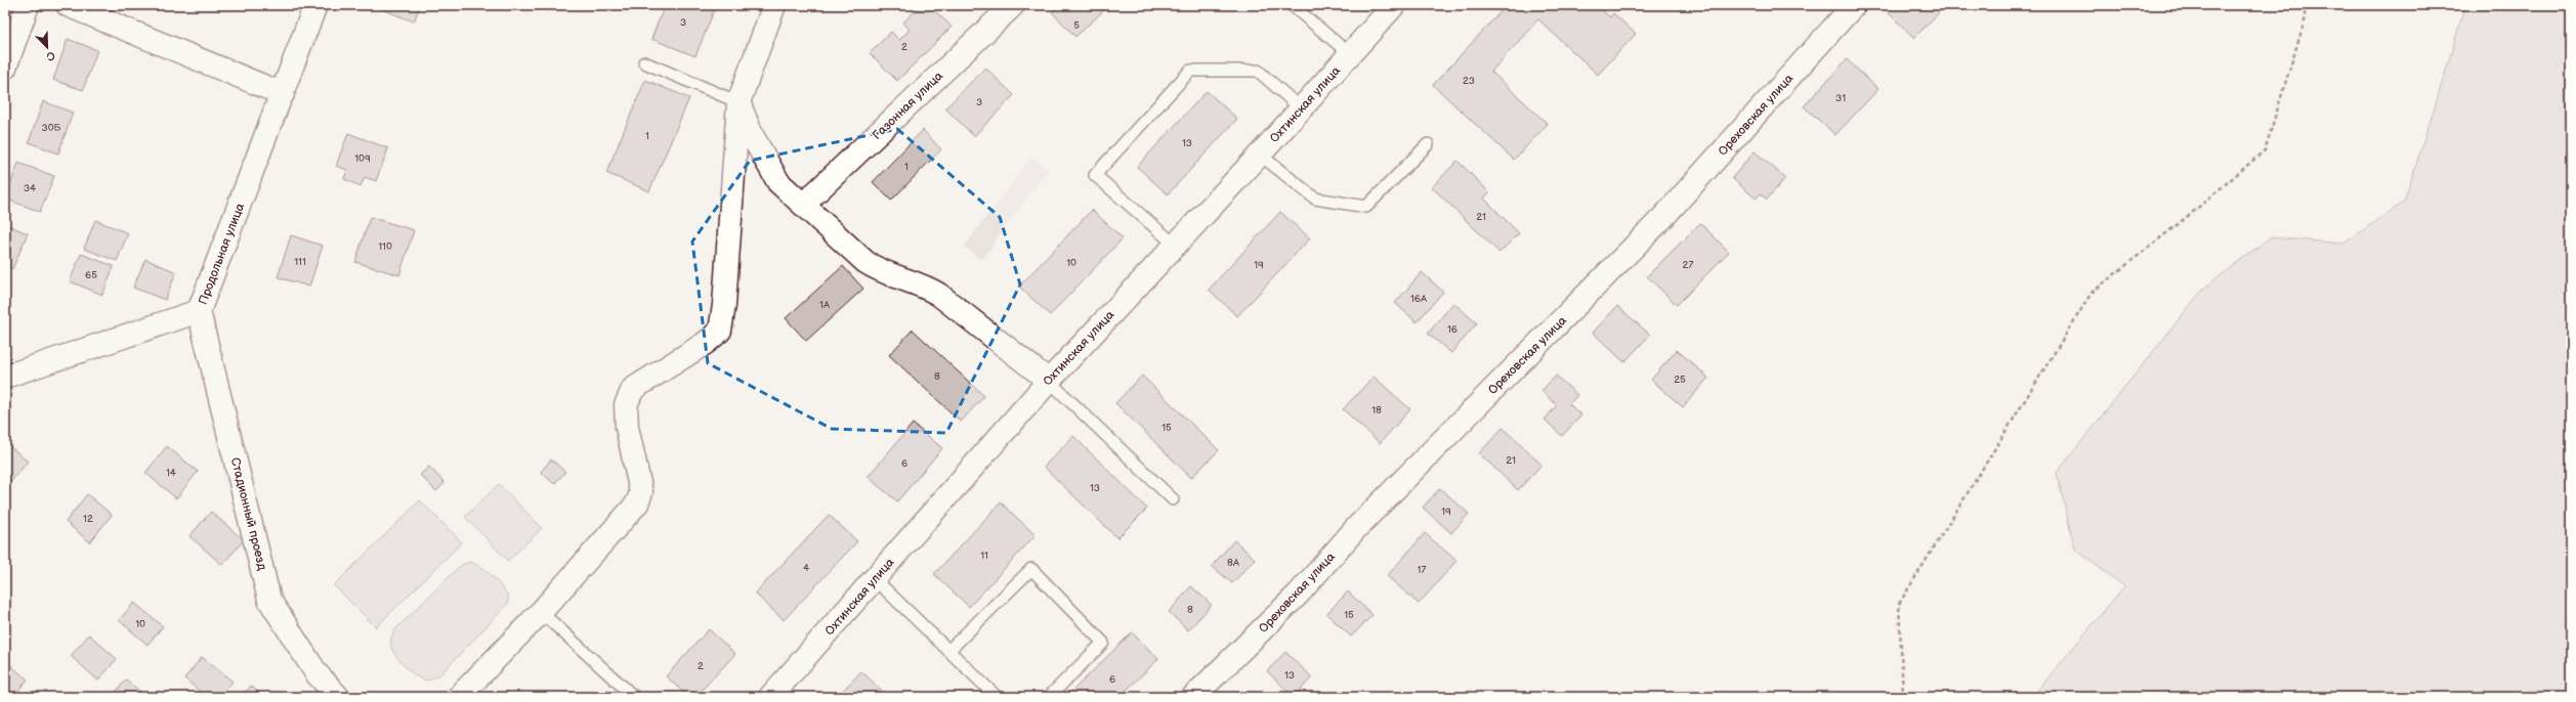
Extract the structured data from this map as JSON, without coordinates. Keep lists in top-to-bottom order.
{
  "streets": {
    "street": [
      "Охтинская улица",
      "Газонная улица",
      "Ореховская улица",
      "Продольная улица",
      "Стадионный проезд"
    ]
  },
  "crossings": [
    ["Продольная улица", "Стадионный проезд"]
  ],
  "house_numbers": [
    "3",
    "5",
    "2",
    "23",
    "31",
    "3",
    "30Б",
    "1",
    "13",
    "109",
    "1",
    "34",
    "21",
    "110",
    "111",
    "10",
    "19",
    "27",
    "65",
    "16А",
    "1А",
    "16",
    "8",
    "25",
    "18",
    "15",
    "21",
    "6",
    "14",
    "13",
    "19",
    "12",
    "11",
    "8А",
    "4",
    "17",
    "8",
    "15",
    "10",
    "2",
    "13",
    "6"
  ],
  "north": "bottom right"
}
